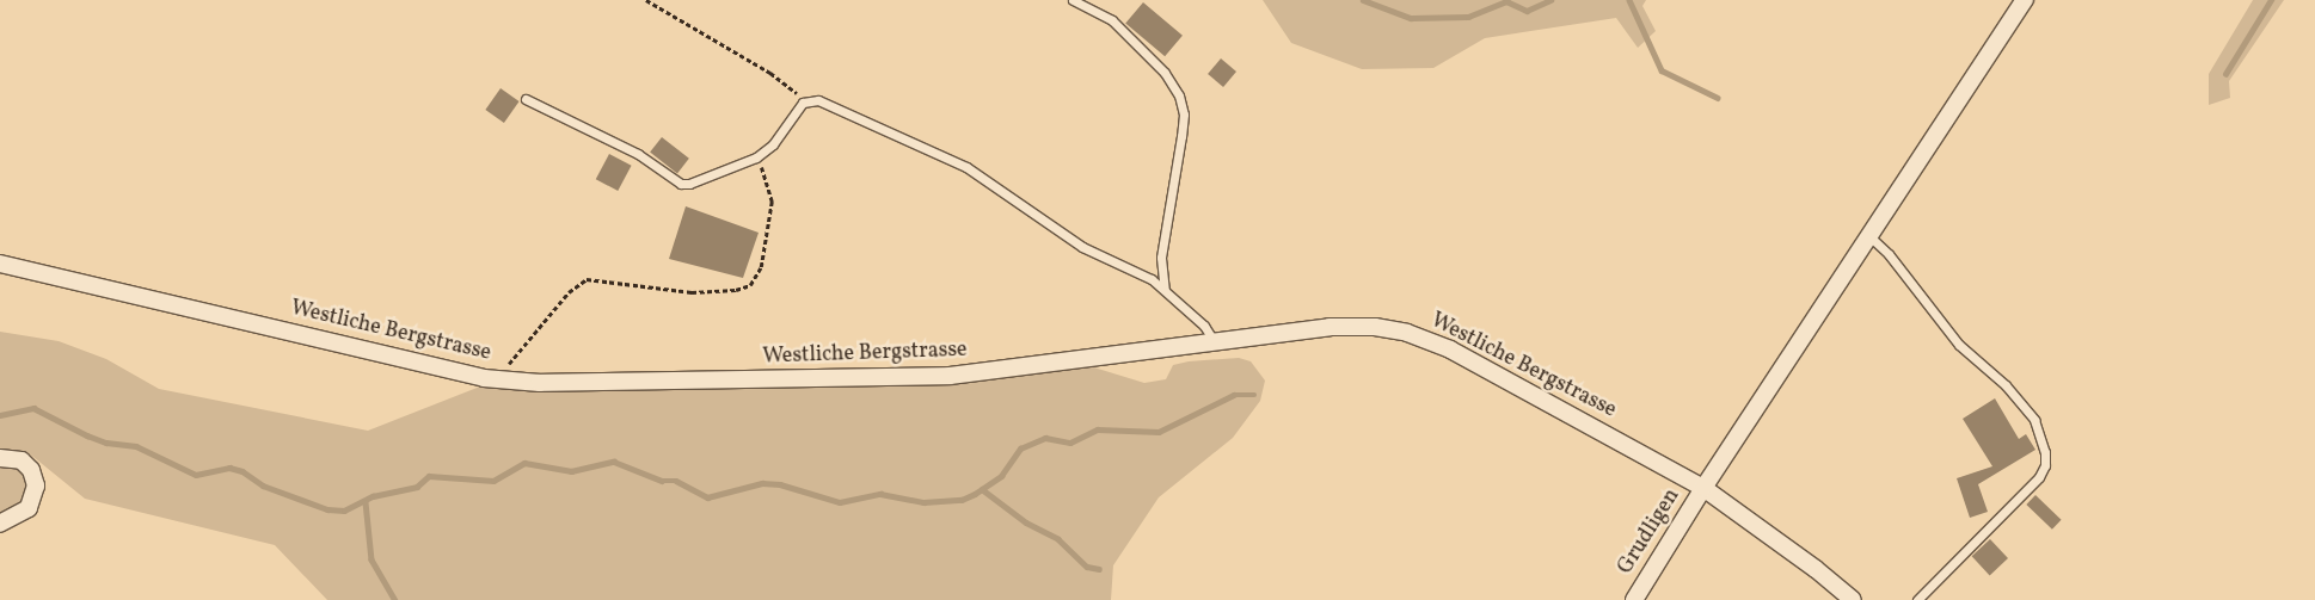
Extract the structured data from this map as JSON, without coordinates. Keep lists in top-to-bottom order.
{
  "streets": {
    "street": ["Westliche Bergstrasse", "Grudligen"]
  },
  "crossings": [
    ["Westliche Bergstrasse", "Grudligen"]
  ]
}
